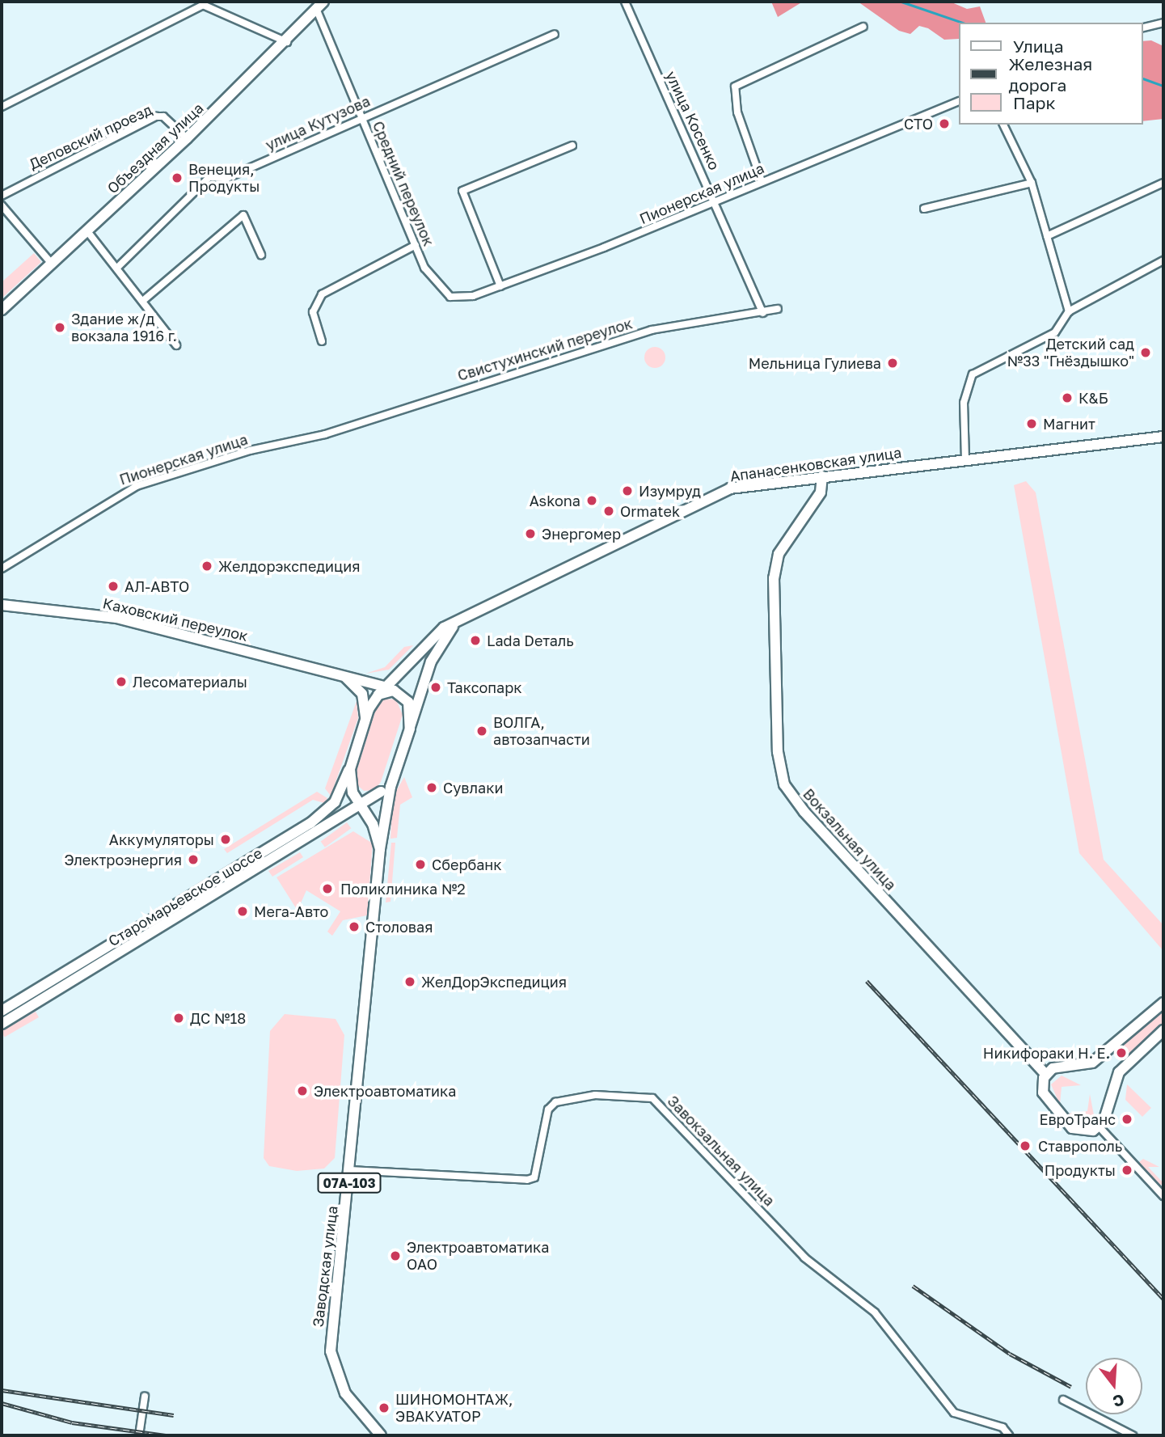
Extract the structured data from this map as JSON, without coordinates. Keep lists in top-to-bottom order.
{
  "streets": {
    "main road": [
      "Объездная улица",
      "Апанасенковская улица",
      "Каховский переулок",
      "Вокзальная улица",
      "Старомарьевское шоссе",
      "07А-103",
      "Заводская улица"
    ],
    "street": [
      "улица Косенко",
      "улица Кутузова",
      "Деповский проезд",
      "Средний переулок",
      "Пионерская улица",
      "Свистухинский переулок",
      "Завокзальная улица"
    ]
  },
  "crossings": [
    ["улица Косенко", "Пионерская улица"],
    ["улица Косенко", "Свистухинский переулок"],
    ["улица Кутузова", "Средний переулок"],
    ["Деповский проезд", "Объездная улица"],
    ["Объездная улица", "Средний переулок"],
    ["Средний переулок", "Пионерская улица"],
    ["Пионерская улица", "Свистухинский переулок"],
    ["Апанасенковская улица", "Вокзальная улица"],
    ["Завокзальная улица", "Заводская улица"]
  ],
  "places": [
    "СТО",
    "Венеция, Продукты",
    "Здание ж/д вокзала 1916 г.",
    "Детский сад №33 \"Гнёздышко\"",
    "Мельница Гулиева",
    "К&Б",
    "Магнит",
    "Изумруд",
    "Askona",
    "Ormatek",
    "Энергомер",
    "Желдорэкспедиция",
    "АЛ-АВТО",
    "Lada Dеталь",
    "Лесоматериалы",
    "Таксопарк",
    "ВОЛГА, автозапчасти",
    "Сувлаки",
    "Аккумуляторы",
    "Электроэнергия",
    "Сбербанк",
    "Поликлиника №2",
    "Мега-Авто",
    "Столовая",
    "ЖелДорЭкспедиция",
    "ДС №18",
    "Никифораки Н. Е.",
    "Электроавтоматика",
    "ЕвроТранс",
    "Ставрополь",
    "Продукты",
    "Электроавтоматика ОАО",
    "ШИНОМОНТАЖ, ЭВАКУАТОР"
  ],
  "legend": ["Улица", "Железная дорога", "Парк"],
  "north": "bottom"
}
